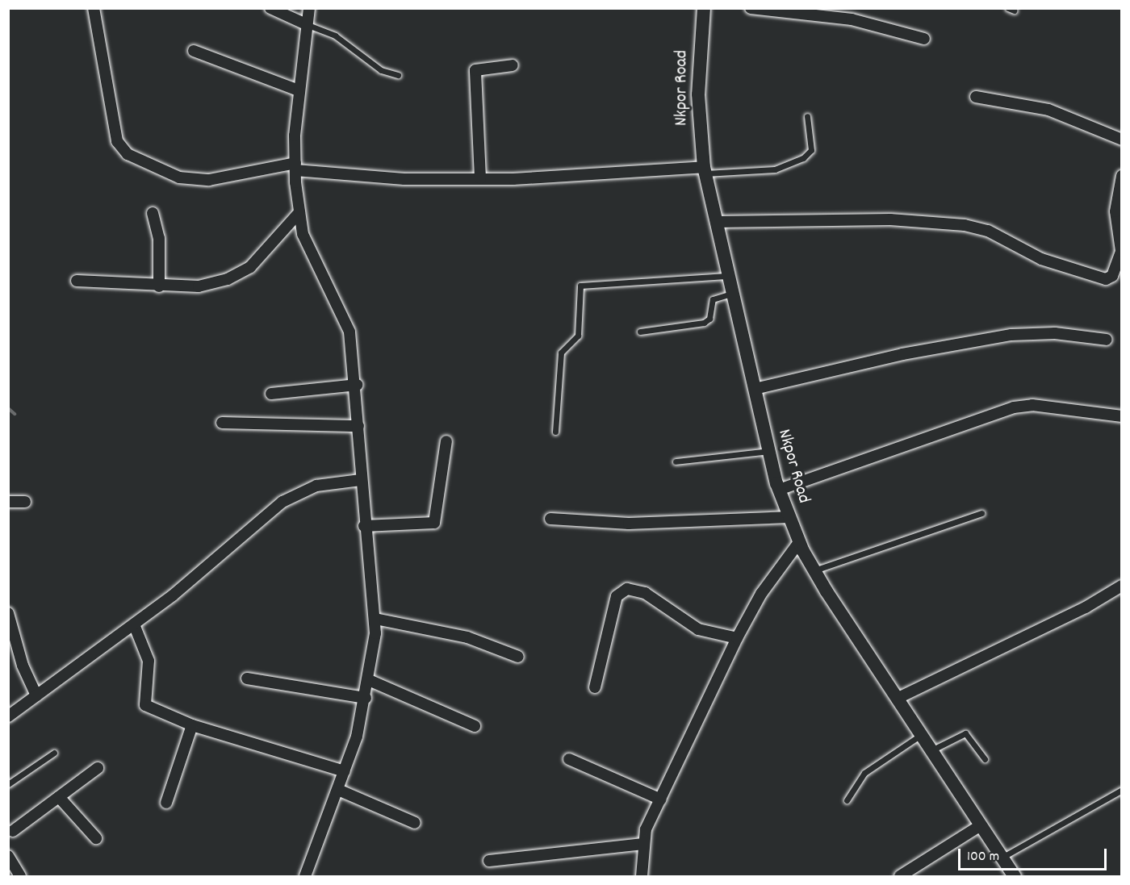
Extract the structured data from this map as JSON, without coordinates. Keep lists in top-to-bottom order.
{
  "streets": {
    "street": ["Nkpor Road"]
  },
  "scale_bar": "100 m"
}
